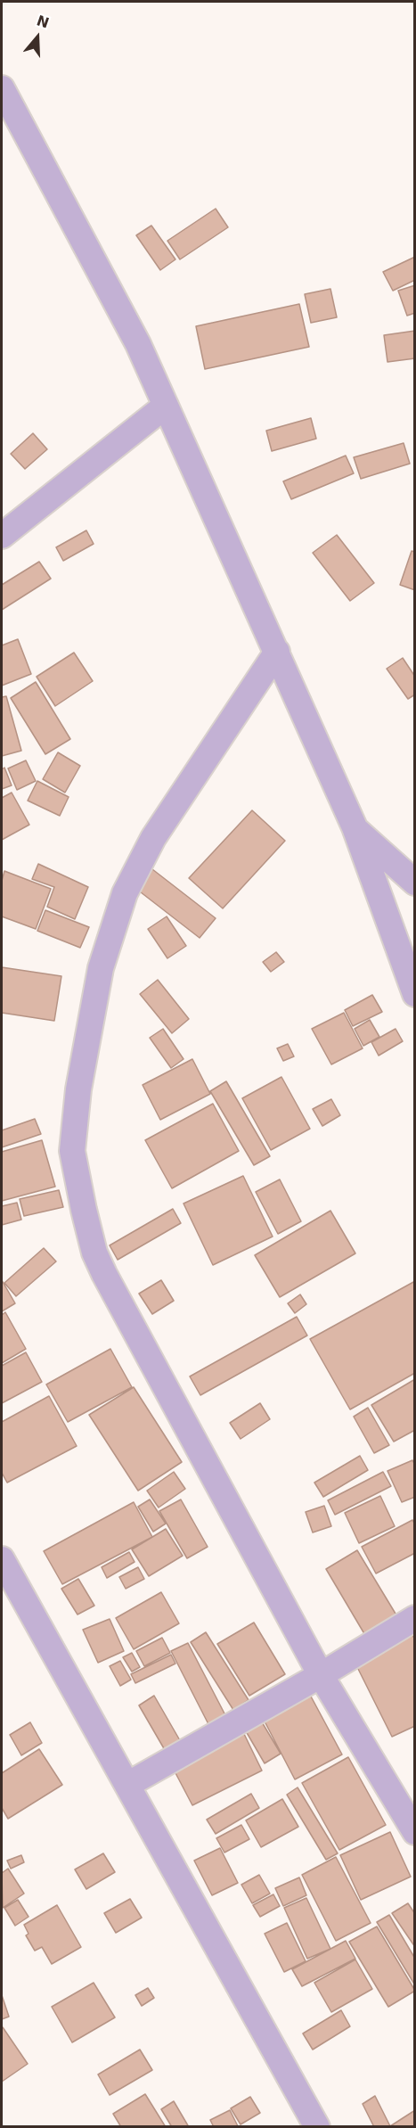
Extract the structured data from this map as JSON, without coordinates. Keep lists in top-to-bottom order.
{
  "north": "top"
}
